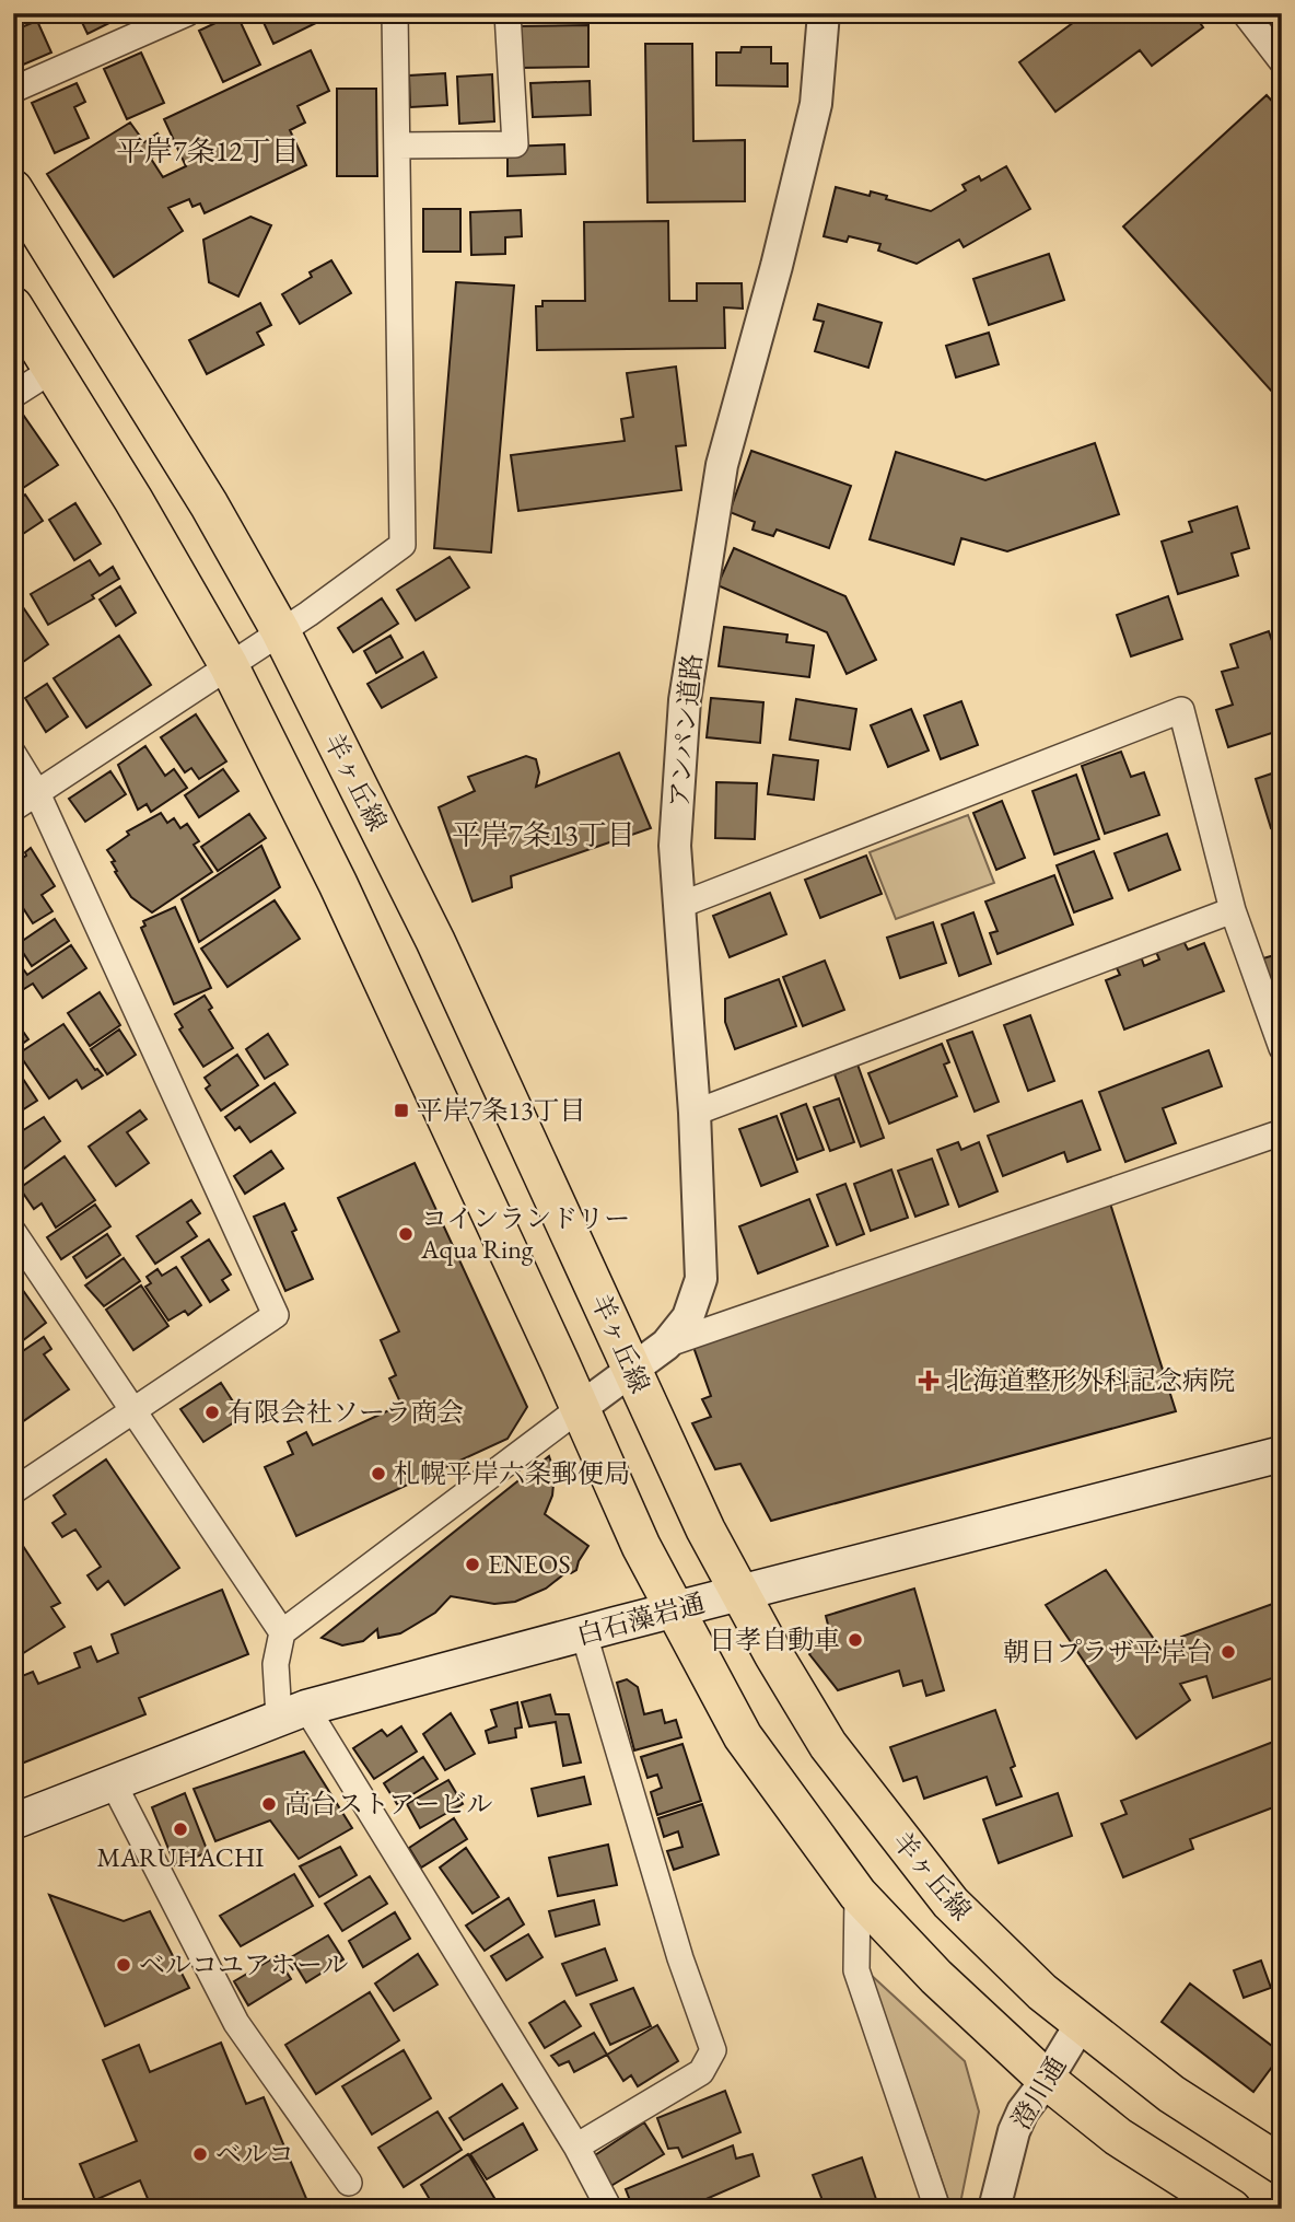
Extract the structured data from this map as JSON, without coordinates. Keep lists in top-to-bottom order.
{
  "streets": {
    "main road": ["羊ヶ丘線", "白石藻岩通"],
    "street": ["アンパン道路", "澄川通"]
  },
  "crossings": [
    ["アンパン道路", "羊ヶ丘線"],
    ["羊ヶ丘線", "白石藻岩通"],
    ["羊ヶ丘線", "澄川通"]
  ],
  "districts": ["平岸7条12丁目", "平岸7条13丁目"],
  "places": {
    "transit": ["平岸7条13丁目"],
    "other": [
      "コインランドリー Aqua Ring",
      "有限会社ソーラ商会",
      "札幌平岸六条郵便局",
      "ENEOS",
      "日孝自動車",
      "朝日プラザ平岸台",
      "高台ストアービル",
      "MARUHACHI",
      "ベルコユアホール",
      "ベルコ"
    ],
    "health": ["北海道整形外科記念病院"]
  }
}
